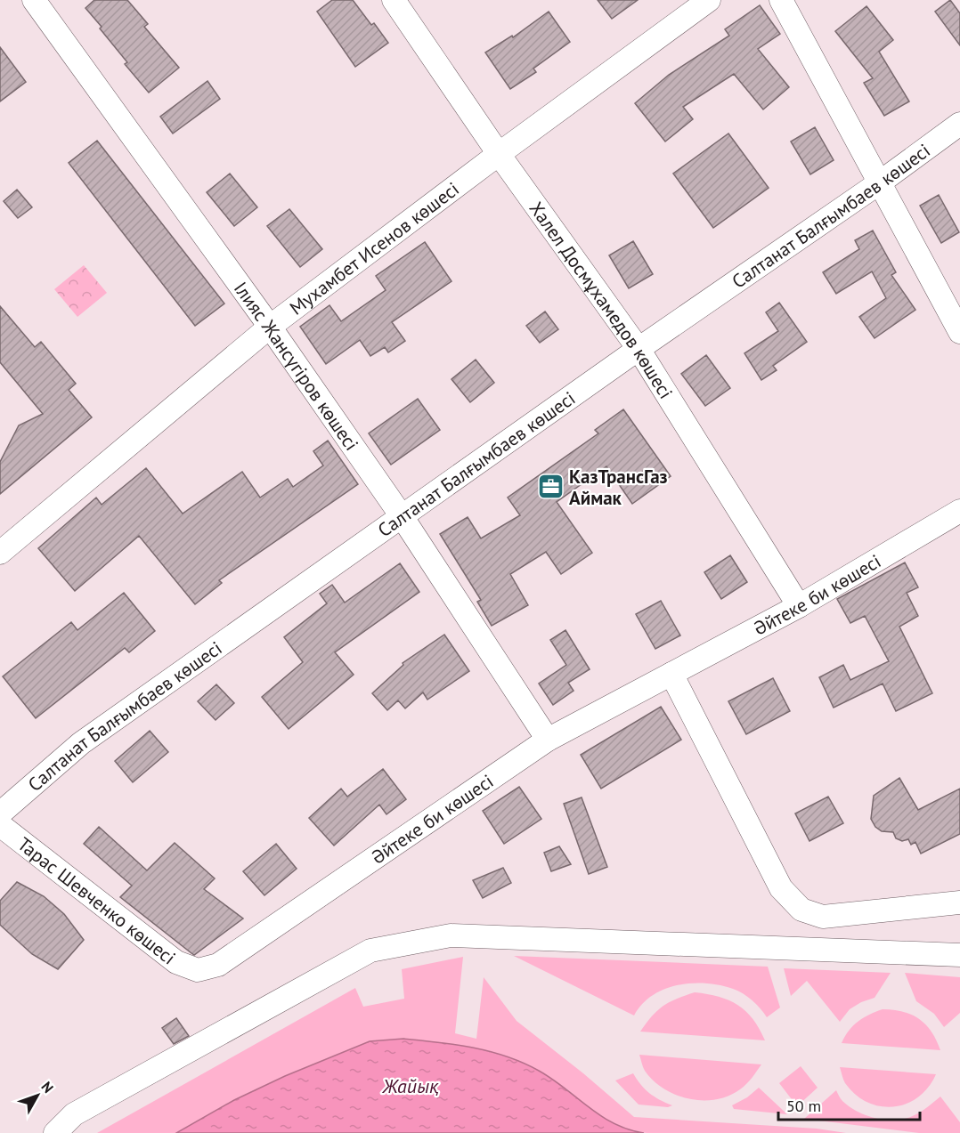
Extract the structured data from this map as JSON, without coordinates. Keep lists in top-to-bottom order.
{
  "streets": {
    "street": [
      "Салтанат Балғымбаев көшесі",
      "Мухамбет Исенов көшесі",
      "Халел Досмұхамедов көшесі",
      "Ілияс Жансүгіров көшесі",
      "Әйтеке би көшесі",
      "Тарас Шевченко көшесі"
    ]
  },
  "crossings": [
    ["Салтанат Балғымбаев көшесі", "Халел Досмұхамедов көшесі"],
    ["Салтанат Балғымбаев көшесі", "Ілияс Жансүгіров көшесі"],
    ["Мухамбет Исенов көшесі", "Халел Досмұхамедов көшесі"],
    ["Мухамбет Исенов көшесі", "Ілияс Жансүгіров көшесі"],
    ["Халел Досмұхамедов көшесі", "Әйтеке би көшесі"],
    ["Ілияс Жансүгіров көшесі", "Әйтеке би көшесі"],
    ["Әйтеке би көшесі", "Тарас Шевченко көшесі"]
  ],
  "water": ["Жайық"],
  "places": {
    "office": ["КазТрансГаз Аймак"]
  },
  "scale_bar": "50 m",
  "north": "top right"
}
